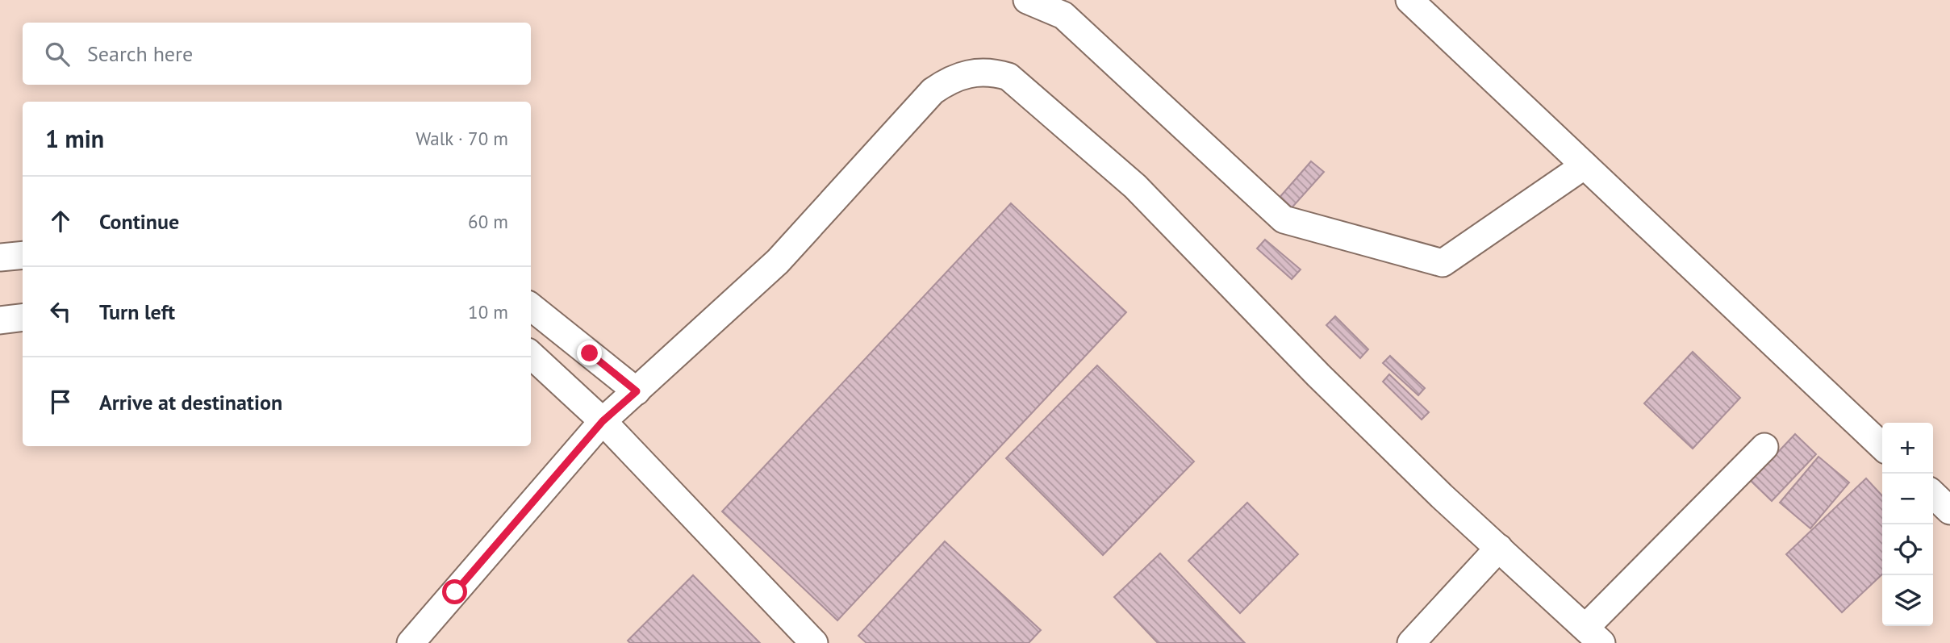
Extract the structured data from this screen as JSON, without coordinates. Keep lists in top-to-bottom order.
{
  "page": {
    "search": "Search here",
    "heading": ["1 min", "Walk · 70 m"],
    "list": [
      ["Continue", "60 m"],
      ["Turn left", "10 m"],
      "Arrive at destination"
    ],
    "map_buttons": ["+", "−"]
  }
}
